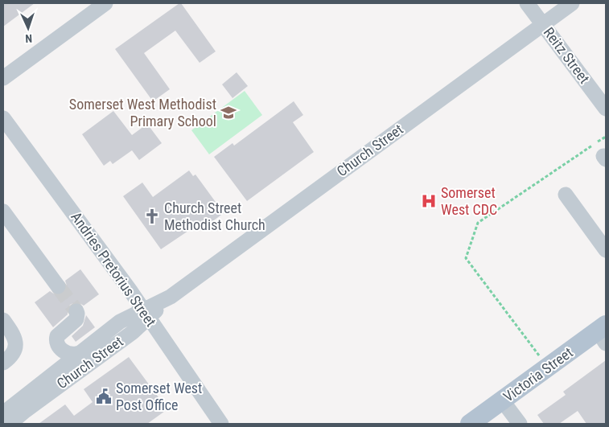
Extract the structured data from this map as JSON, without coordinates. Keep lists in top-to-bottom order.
{
  "streets": {
    "main road": ["Victoria Street"],
    "street": ["Reitz Street", "Church Street", "Andries Pretorius Street"]
  },
  "crossings": [
    ["Reitz Street", "Church Street"],
    ["Church Street", "Andries Pretorius Street"]
  ],
  "places": {
    "school or university": ["Somerset West Methodist Primary School"],
    "hospital": ["Somerset West CDC"],
    "church": ["Church Street Methodist Church"],
    "public building": ["Somerset West Post Office"]
  },
  "north": "bottom"
}
